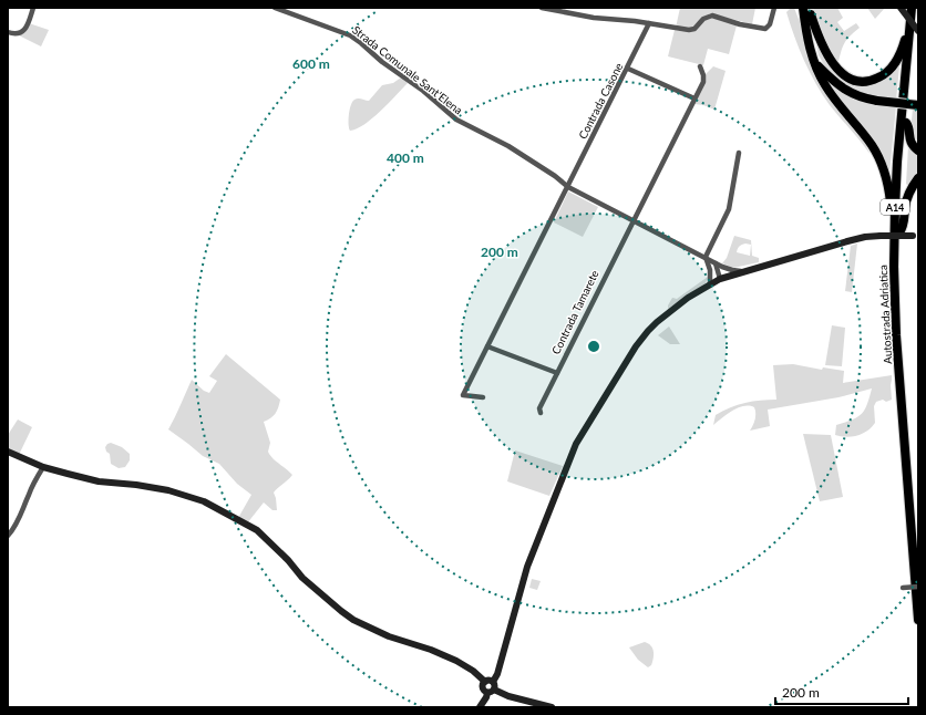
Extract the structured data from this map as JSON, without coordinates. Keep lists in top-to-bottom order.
{
  "streets": {
    "highway": ["A14", "Autostrada Adriatica"],
    "street": ["Strada Comunale Sant'Elena", "Contrada Casone", "Contrada Tamarete"]
  },
  "crossings": [
    ["Strada Comunale Sant'Elena", "Contrada Casone"],
    ["Strada Comunale Sant'Elena", "Contrada Tamarete"]
  ],
  "scale_bar": "200 m",
  "rings": ["600 m", "400 m", "200 m"]
}
